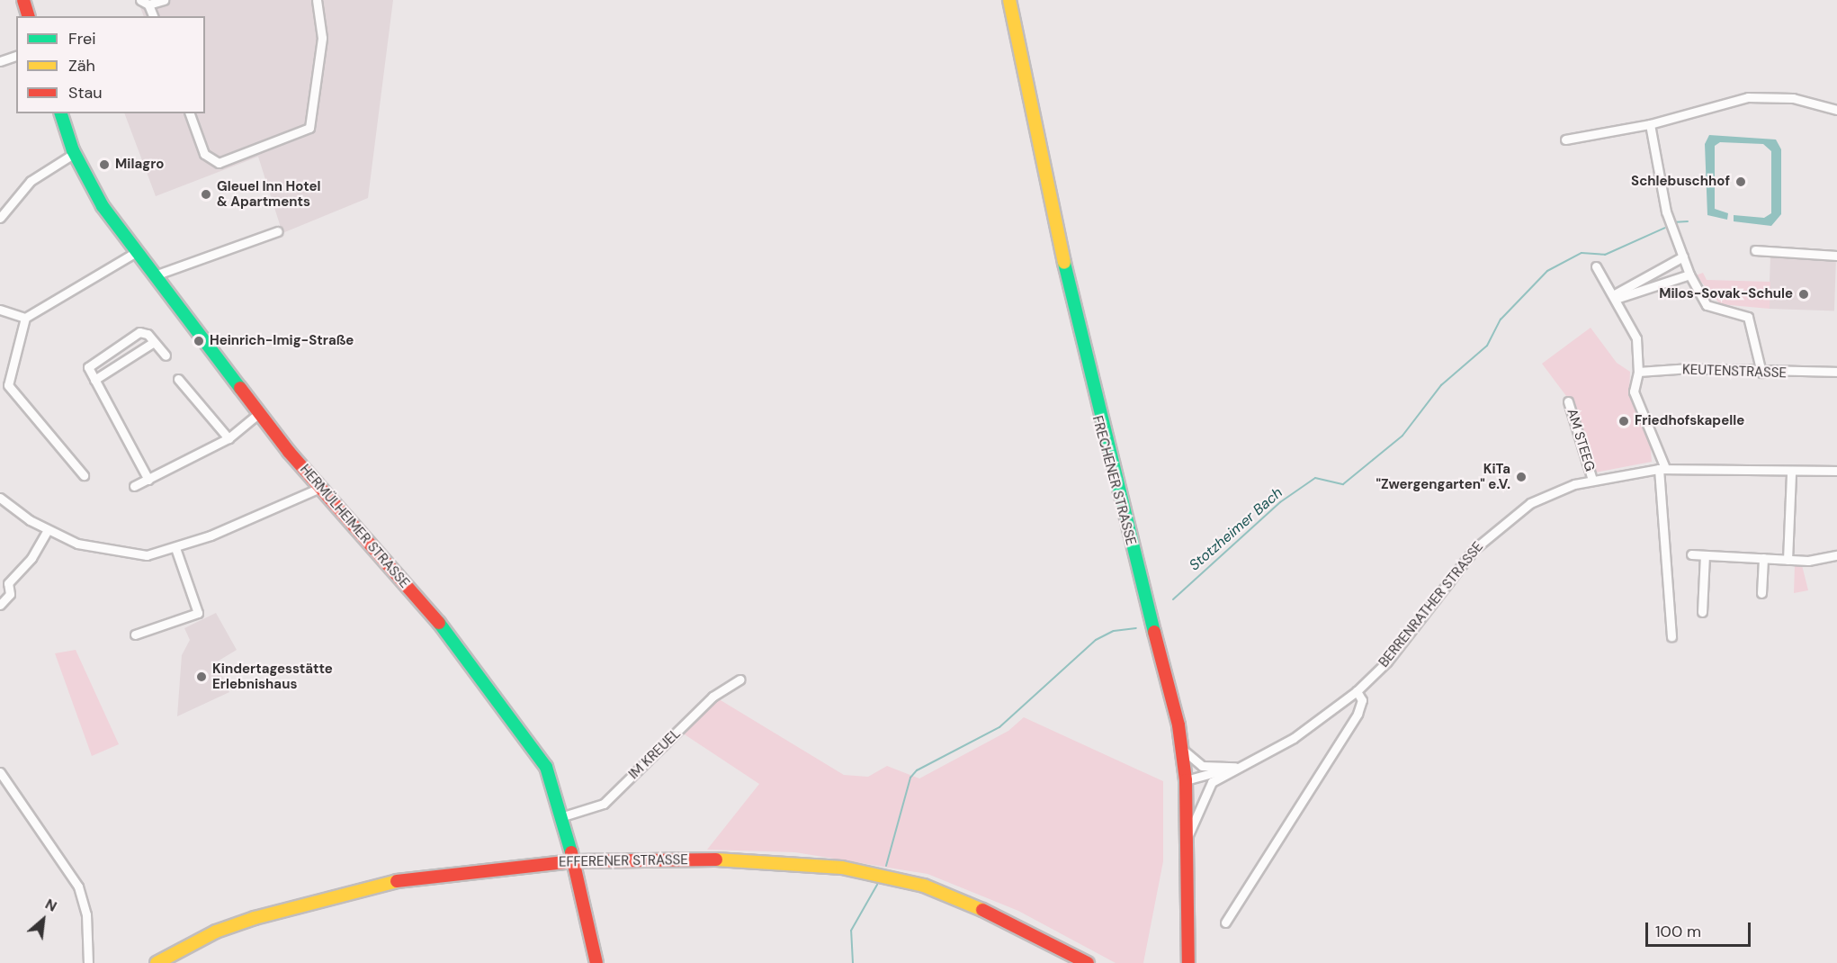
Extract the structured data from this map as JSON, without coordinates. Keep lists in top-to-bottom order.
{
  "streets": {
    "street": [
      "KEUTENSTRASSE",
      "AM STEEG",
      "FRECHENER STRASSE",
      "HERMÜLHEIMER STRASSE",
      "BERRENRATHER STRASSE",
      "IM KREUEL",
      "EFFERENER STRASSE"
    ]
  },
  "crossings": [
    ["AM STEEG", "BERRENRATHER STRASSE"],
    ["FRECHENER STRASSE", "BERRENRATHER STRASSE"],
    ["HERMÜLHEIMER STRASSE", "IM KREUEL"],
    ["HERMÜLHEIMER STRASSE", "EFFERENER STRASSE"]
  ],
  "water": ["Stotzheimer Bach"],
  "places": [
    "Milagro",
    "Schlebuschhof",
    "Gleuel Inn Hotel & Apartments",
    "Milos-Sovak-Schule",
    "Heinrich-Imig-Straße",
    "Friedhofskapelle",
    "KiTa \"Zwergengarten\" e.V.",
    "Kindertagesstätte Erlebnishaus"
  ],
  "legend": ["Frei", "Zäh", "Stau"],
  "scale_bar": "100 m",
  "north": "top right"
}
